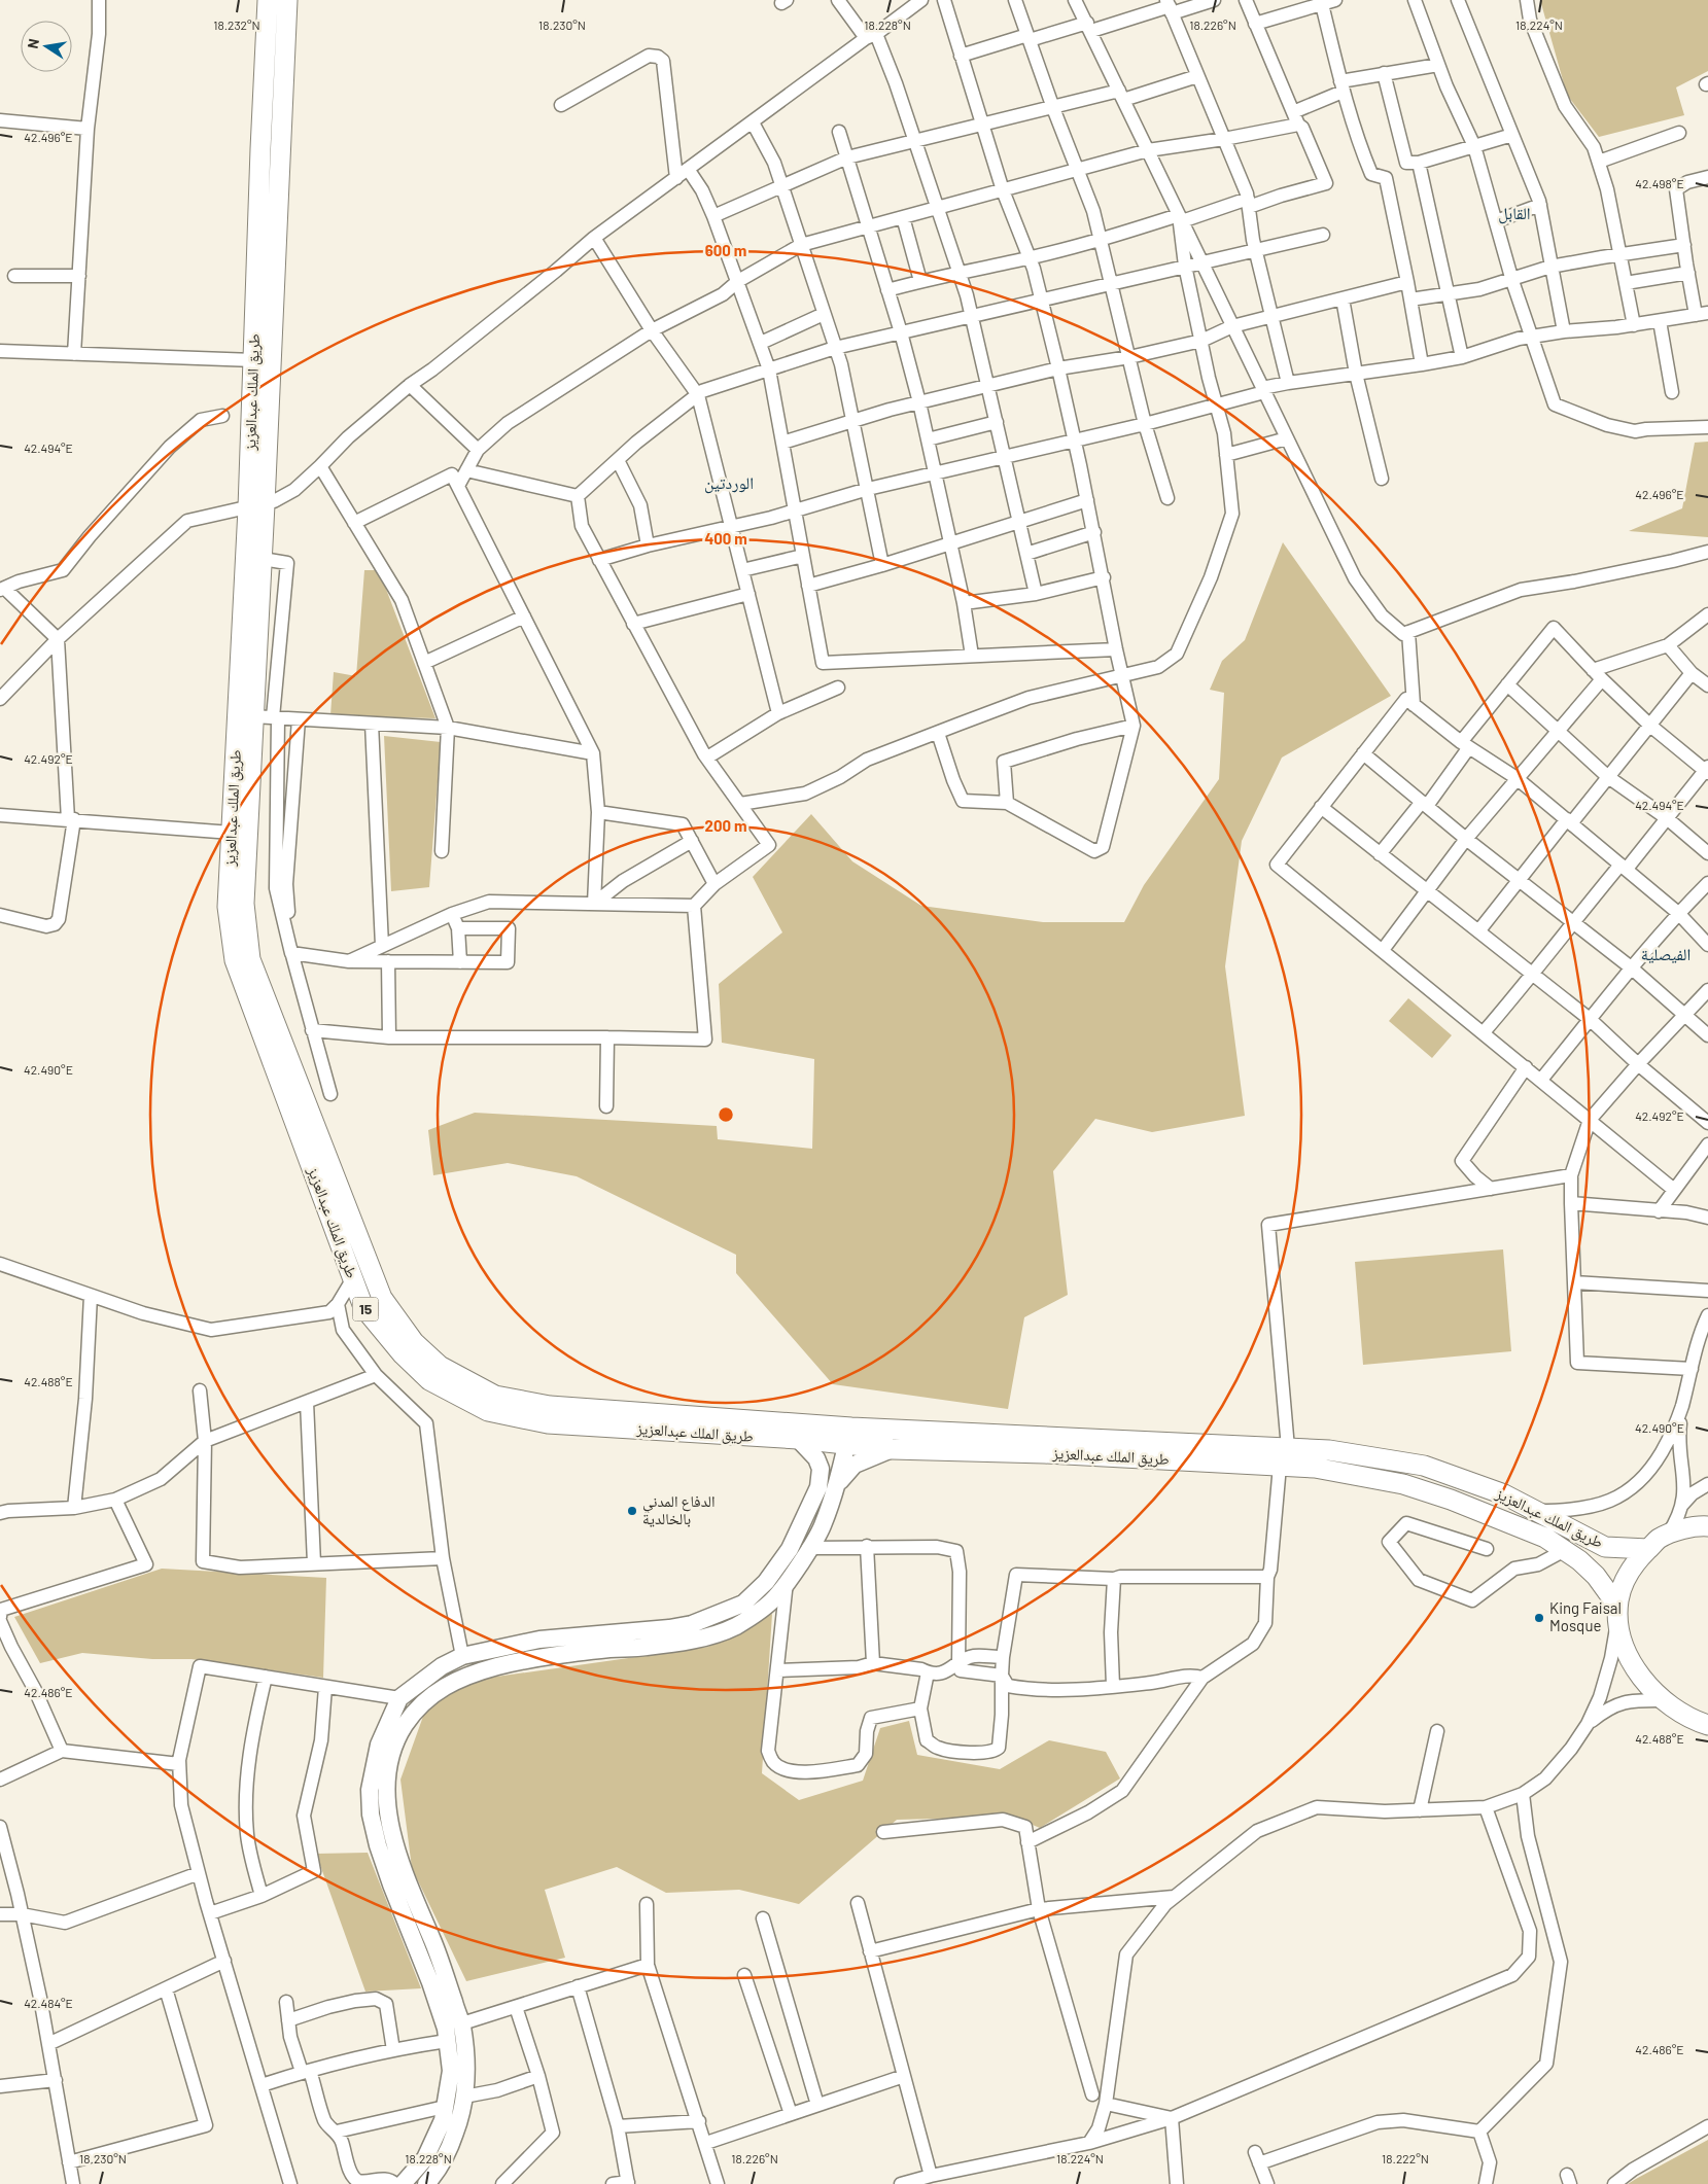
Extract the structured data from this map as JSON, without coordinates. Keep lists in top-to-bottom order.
{
  "streets": {
    "highway": ["طريق الملك عبدالعزيز", "15"]
  },
  "districts": ["القابل", "الوردتين", "الفيصلية"],
  "places": ["الدفاع المدني بالخالدية", "King Faisal Mosque"],
  "north": "left",
  "coordinates": [
    "18.232°N",
    "18.230°N",
    "18.228°N",
    "18.226°N",
    "18.224°N",
    "42.496°E",
    "42.498°E",
    "42.494°E",
    "42.492°E",
    "42.490°E",
    "42.488°E",
    "42.486°E",
    "42.484°E",
    "18.222°N"
  ],
  "rings": ["600 m", "400 m", "200 m"]
}
